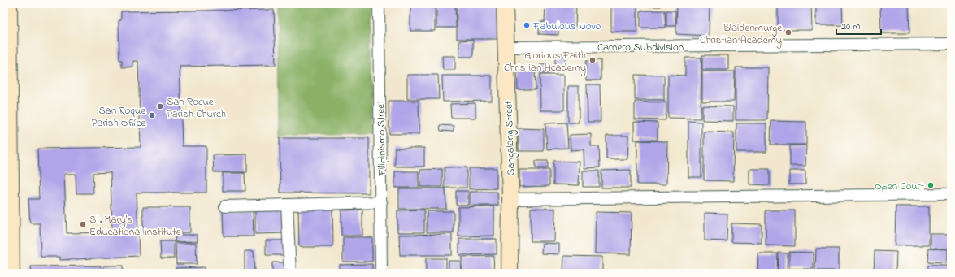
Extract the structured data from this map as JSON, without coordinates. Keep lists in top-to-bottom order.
{
  "streets": {
    "street": ["Carnero Subdivision", "Filipinismo Street", "Sangalang Street"]
  },
  "crossings": [
    ["Carnero Subdivision", "Sangalang Street"]
  ],
  "places": [
    "Fabulous Novo",
    "Blaidenmurge Christian Academy",
    "Glorious Faith Christian Academy",
    "San Roque Parish Church",
    "San Roque Parish Office",
    "Open Court",
    "St. Mary's Educational Institute"
  ],
  "scale_bar": "20 m"
}
